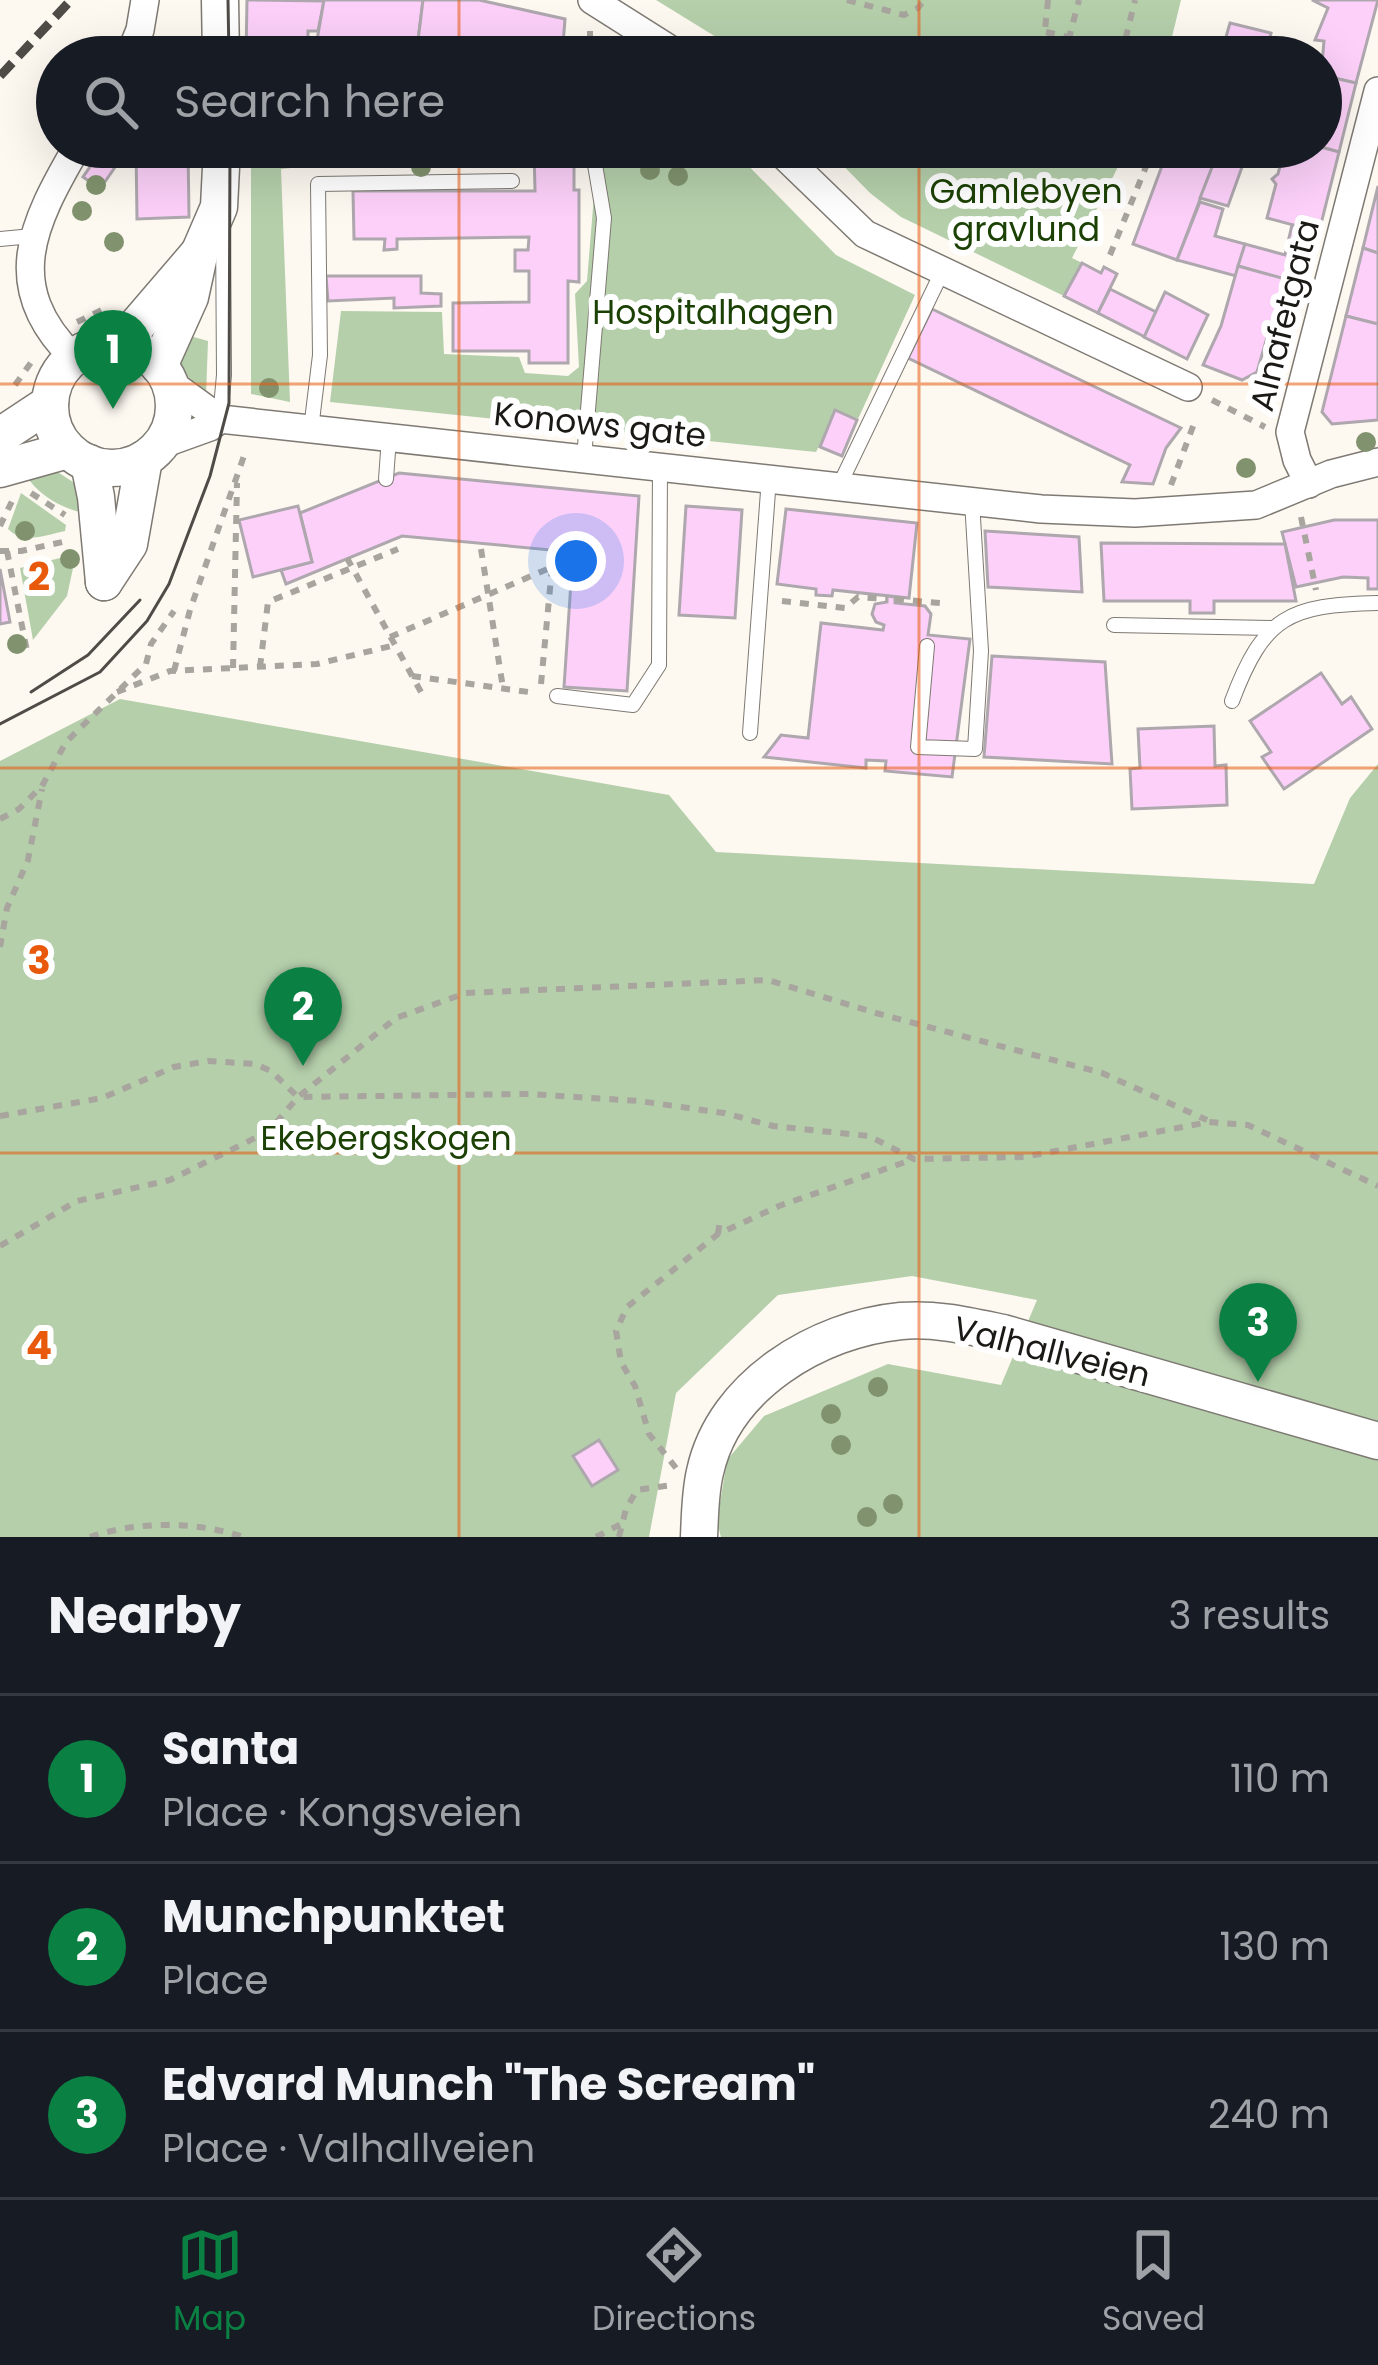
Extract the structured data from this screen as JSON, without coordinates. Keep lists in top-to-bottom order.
{
  "streets": {
    "street": ["Alnafetgata", "Konows gate", "Valhallveien"]
  },
  "crossings": [
    ["Alnafetgata", "Konows gate"]
  ],
  "parks": ["Gamlebyen gravlund", "Hospitalhagen", "Ekebergskogen"],
  "page": {
    "search": "Search here",
    "pins": ["1", "2", "3"],
    "heading": ["Nearby", "3 results"],
    "list": [
      {
        "mark": "1",
        "name": "Santa",
        "note": "Place · Kongsveien",
        "value": "110 m"
      },
      {
        "mark": "2",
        "name": "Munchpunktet",
        "note": "Place",
        "value": "130 m"
      },
      {
        "mark": "3",
        "name": "Edvard Munch \"The Scream\"",
        "note": "Place · Valhallveien",
        "value": "240 m"
      }
    ],
    "nav": ["Map", "Directions", "Saved"]
  },
  "grid": {
    "rows": ["2", "3", "4"]
  }
}
